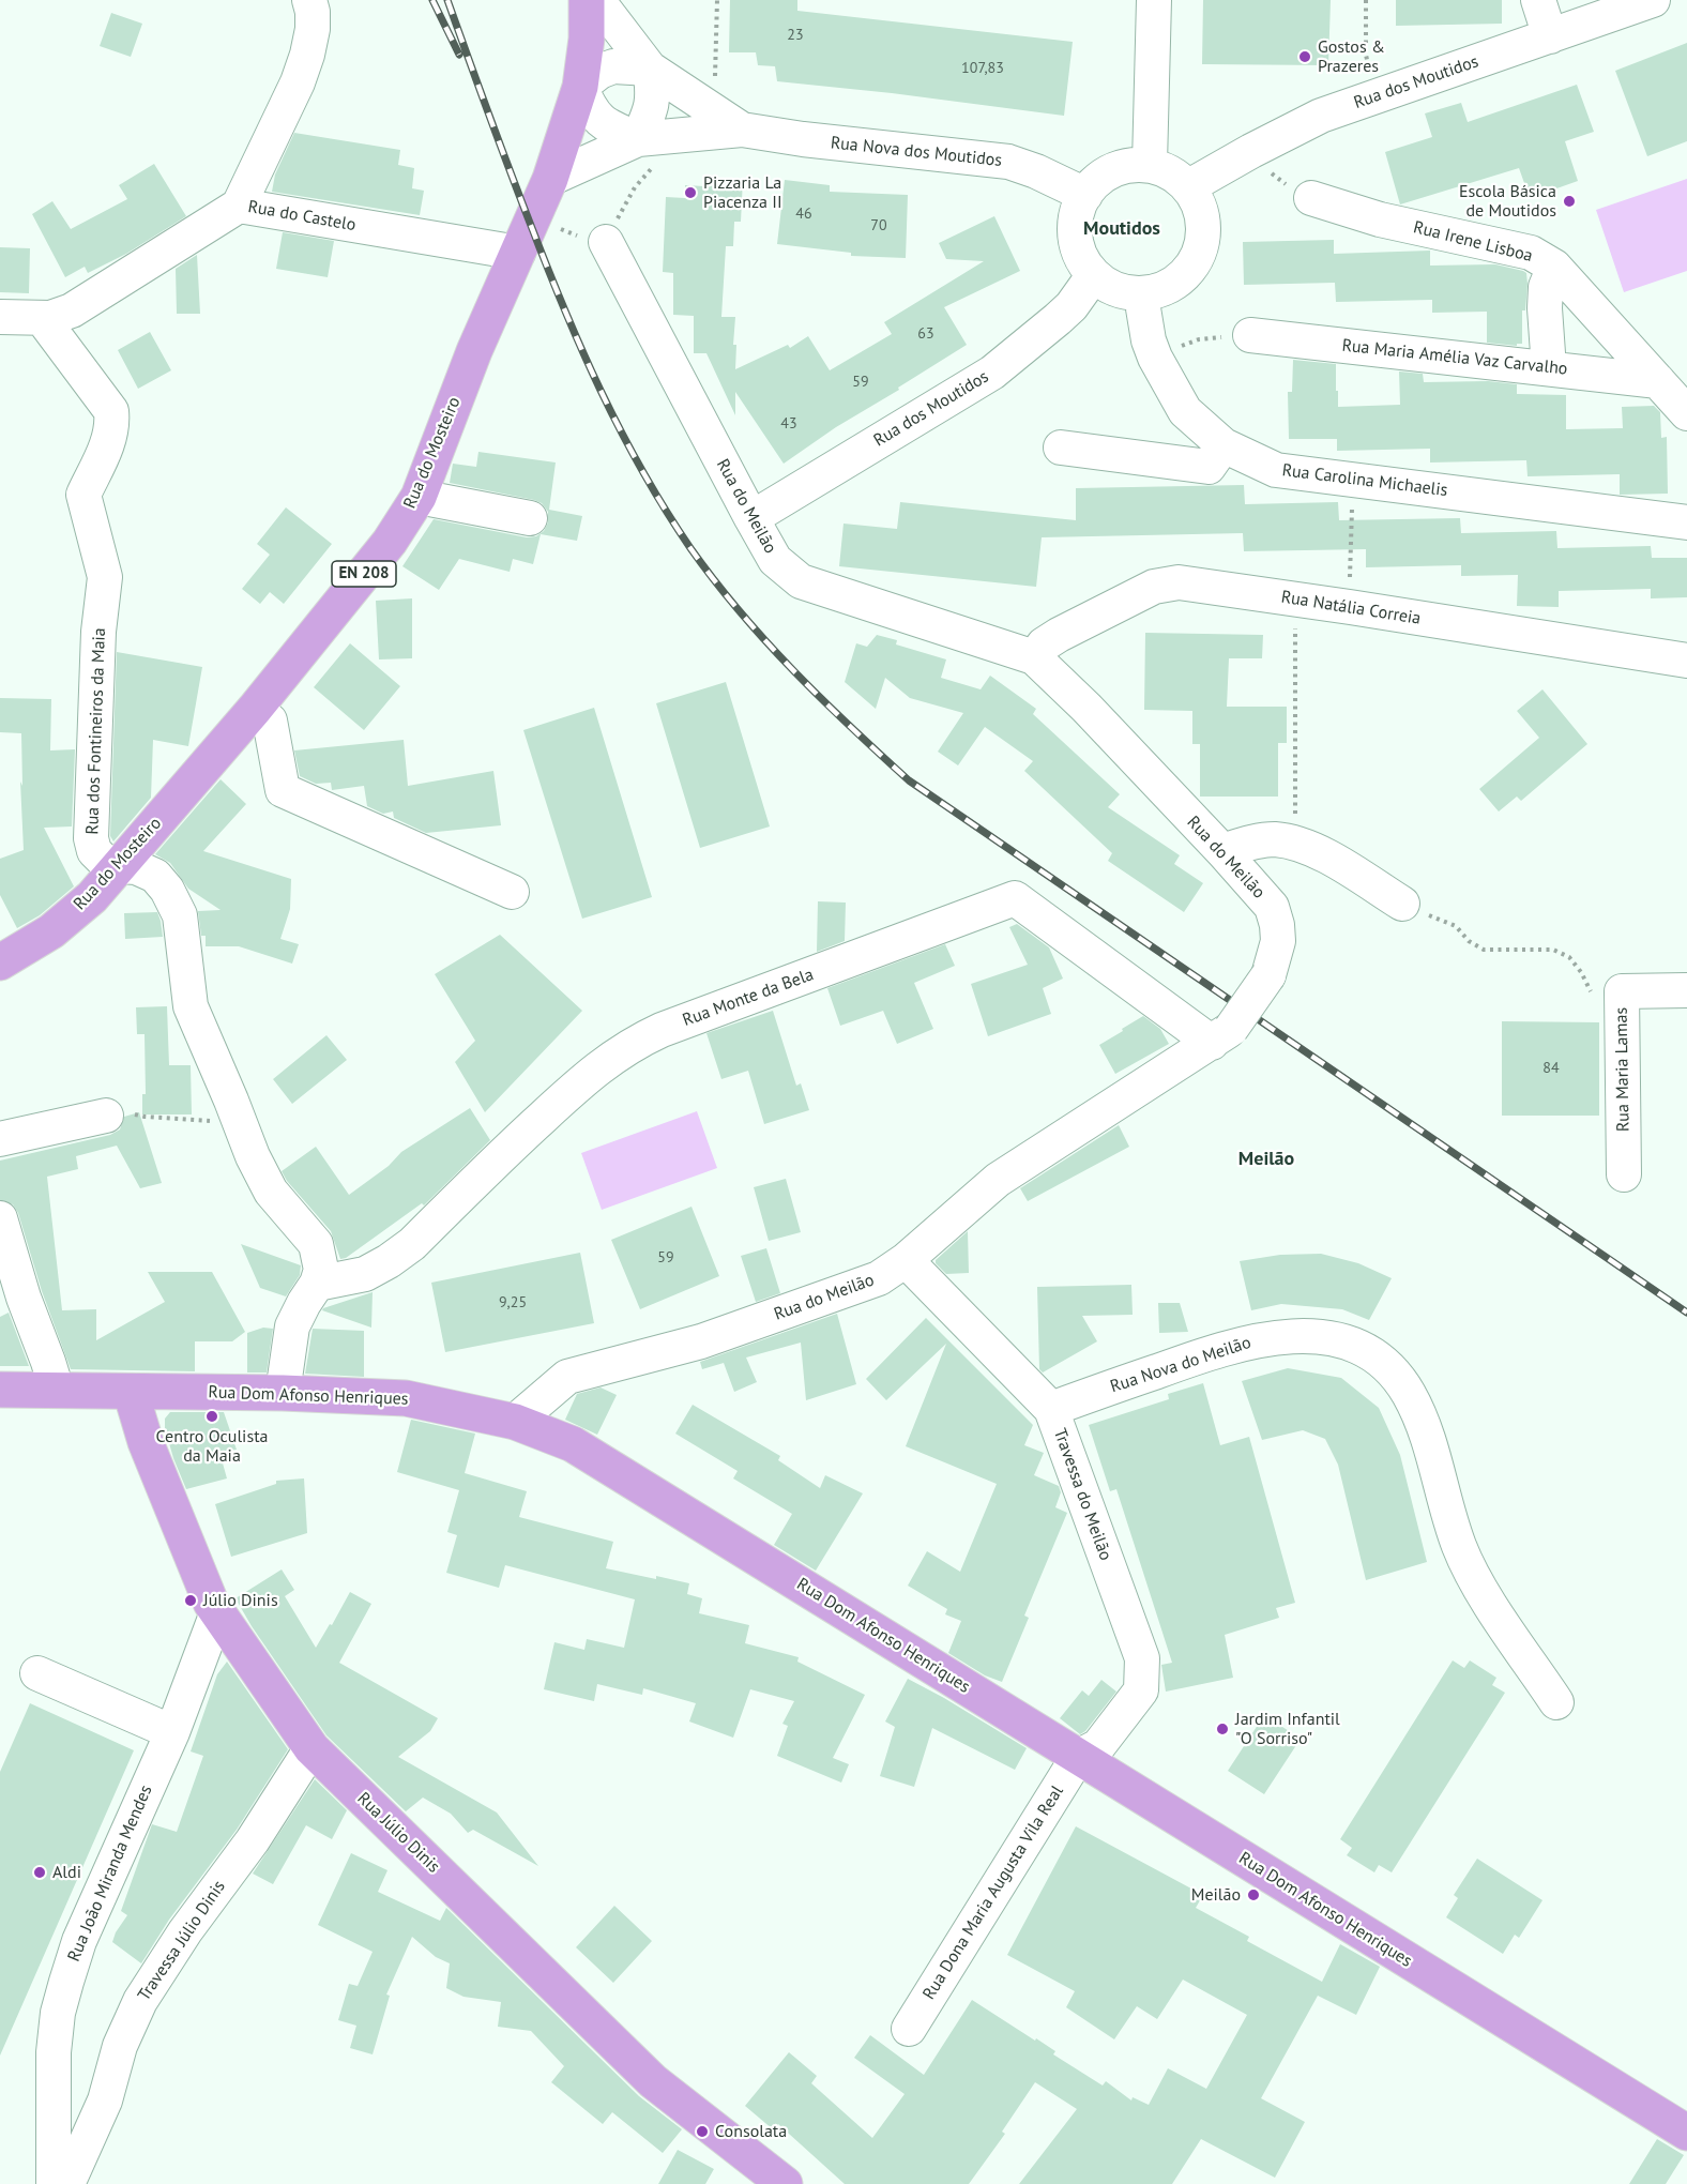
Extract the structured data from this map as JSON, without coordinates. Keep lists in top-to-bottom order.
{
  "streets": {
    "main road": [
      "Rua do Mosteiro",
      "EN 208",
      "Rua Dom Afonso Henriques",
      "Rua Júlio Dinis"
    ],
    "street": [
      "Rua dos Moutidos",
      "Rua Nova dos Moutidos",
      "Rua do Castelo",
      "Rua Irene Lisboa",
      "Rua Maria Amélia Vaz Carvalho",
      "Rua Carolina Michaelis",
      "Rua do Meilão",
      "Rua Natália Correia",
      "Rua dos Fontineiros da Maia",
      "Rua Monte da Bela",
      "Rua Maria Lamas",
      "Rua Nova do Meilão",
      "Travessa do Meilão",
      "Rua João Miranda Mendes",
      "Rua Dona Maria Augusta Vila Real",
      "Travessa Júlio Dinis"
    ]
  },
  "crossings": [
    ["Rua dos Moutidos", "Rua Nova dos Moutidos"],
    ["Rua dos Moutidos", "Rua Carolina Michaelis"],
    ["Rua dos Moutidos", "Rua do Meilão"],
    ["Rua Nova dos Moutidos", "Rua do Mosteiro"],
    ["Rua Nova dos Moutidos", "Rua Carolina Michaelis"],
    ["Rua do Castelo", "Rua do Mosteiro"],
    ["Rua do Castelo", "Rua dos Fontineiros da Maia"],
    ["Rua Irene Lisboa", "Rua Maria Amélia Vaz Carvalho"],
    ["Rua do Mosteiro", "Rua dos Fontineiros da Maia"],
    ["Rua do Meilão", "Rua Natália Correia"],
    ["Rua do Meilão", "Rua Monte da Bela"],
    ["Rua do Meilão", "Rua Dom Afonso Henriques"],
    ["Rua do Meilão", "Travessa do Meilão"],
    ["Rua dos Fontineiros da Maia", "Rua Monte da Bela"],
    ["Rua Nova do Meilão", "Travessa do Meilão"],
    ["Rua Dom Afonso Henriques", "Travessa do Meilão"],
    ["Rua Dom Afonso Henriques", "Rua Júlio Dinis"],
    ["Rua Dom Afonso Henriques", "Rua Dona Maria Augusta Vila Real"],
    ["Travessa do Meilão", "Rua Dona Maria Augusta Vila Real"],
    ["Rua Júlio Dinis", "Rua João Miranda Mendes"],
    ["Rua Júlio Dinis", "Travessa Júlio Dinis"]
  ],
  "districts": ["Moutidos", "Meilão"],
  "places": [
    "Gostos & Prazeres",
    "Pizzaria La Piacenza II",
    "Escola Básica de Moutidos",
    "Centro Oculista da Maia",
    "Júlio Dinis",
    "Jardim Infantil \"O Sorriso\"",
    "Aldi",
    "Meilão",
    "Consolata"
  ],
  "house_numbers": [
    "23",
    "107,83",
    "46",
    "70",
    "63",
    "59",
    "43",
    "84",
    "59",
    "9,25"
  ]
}
